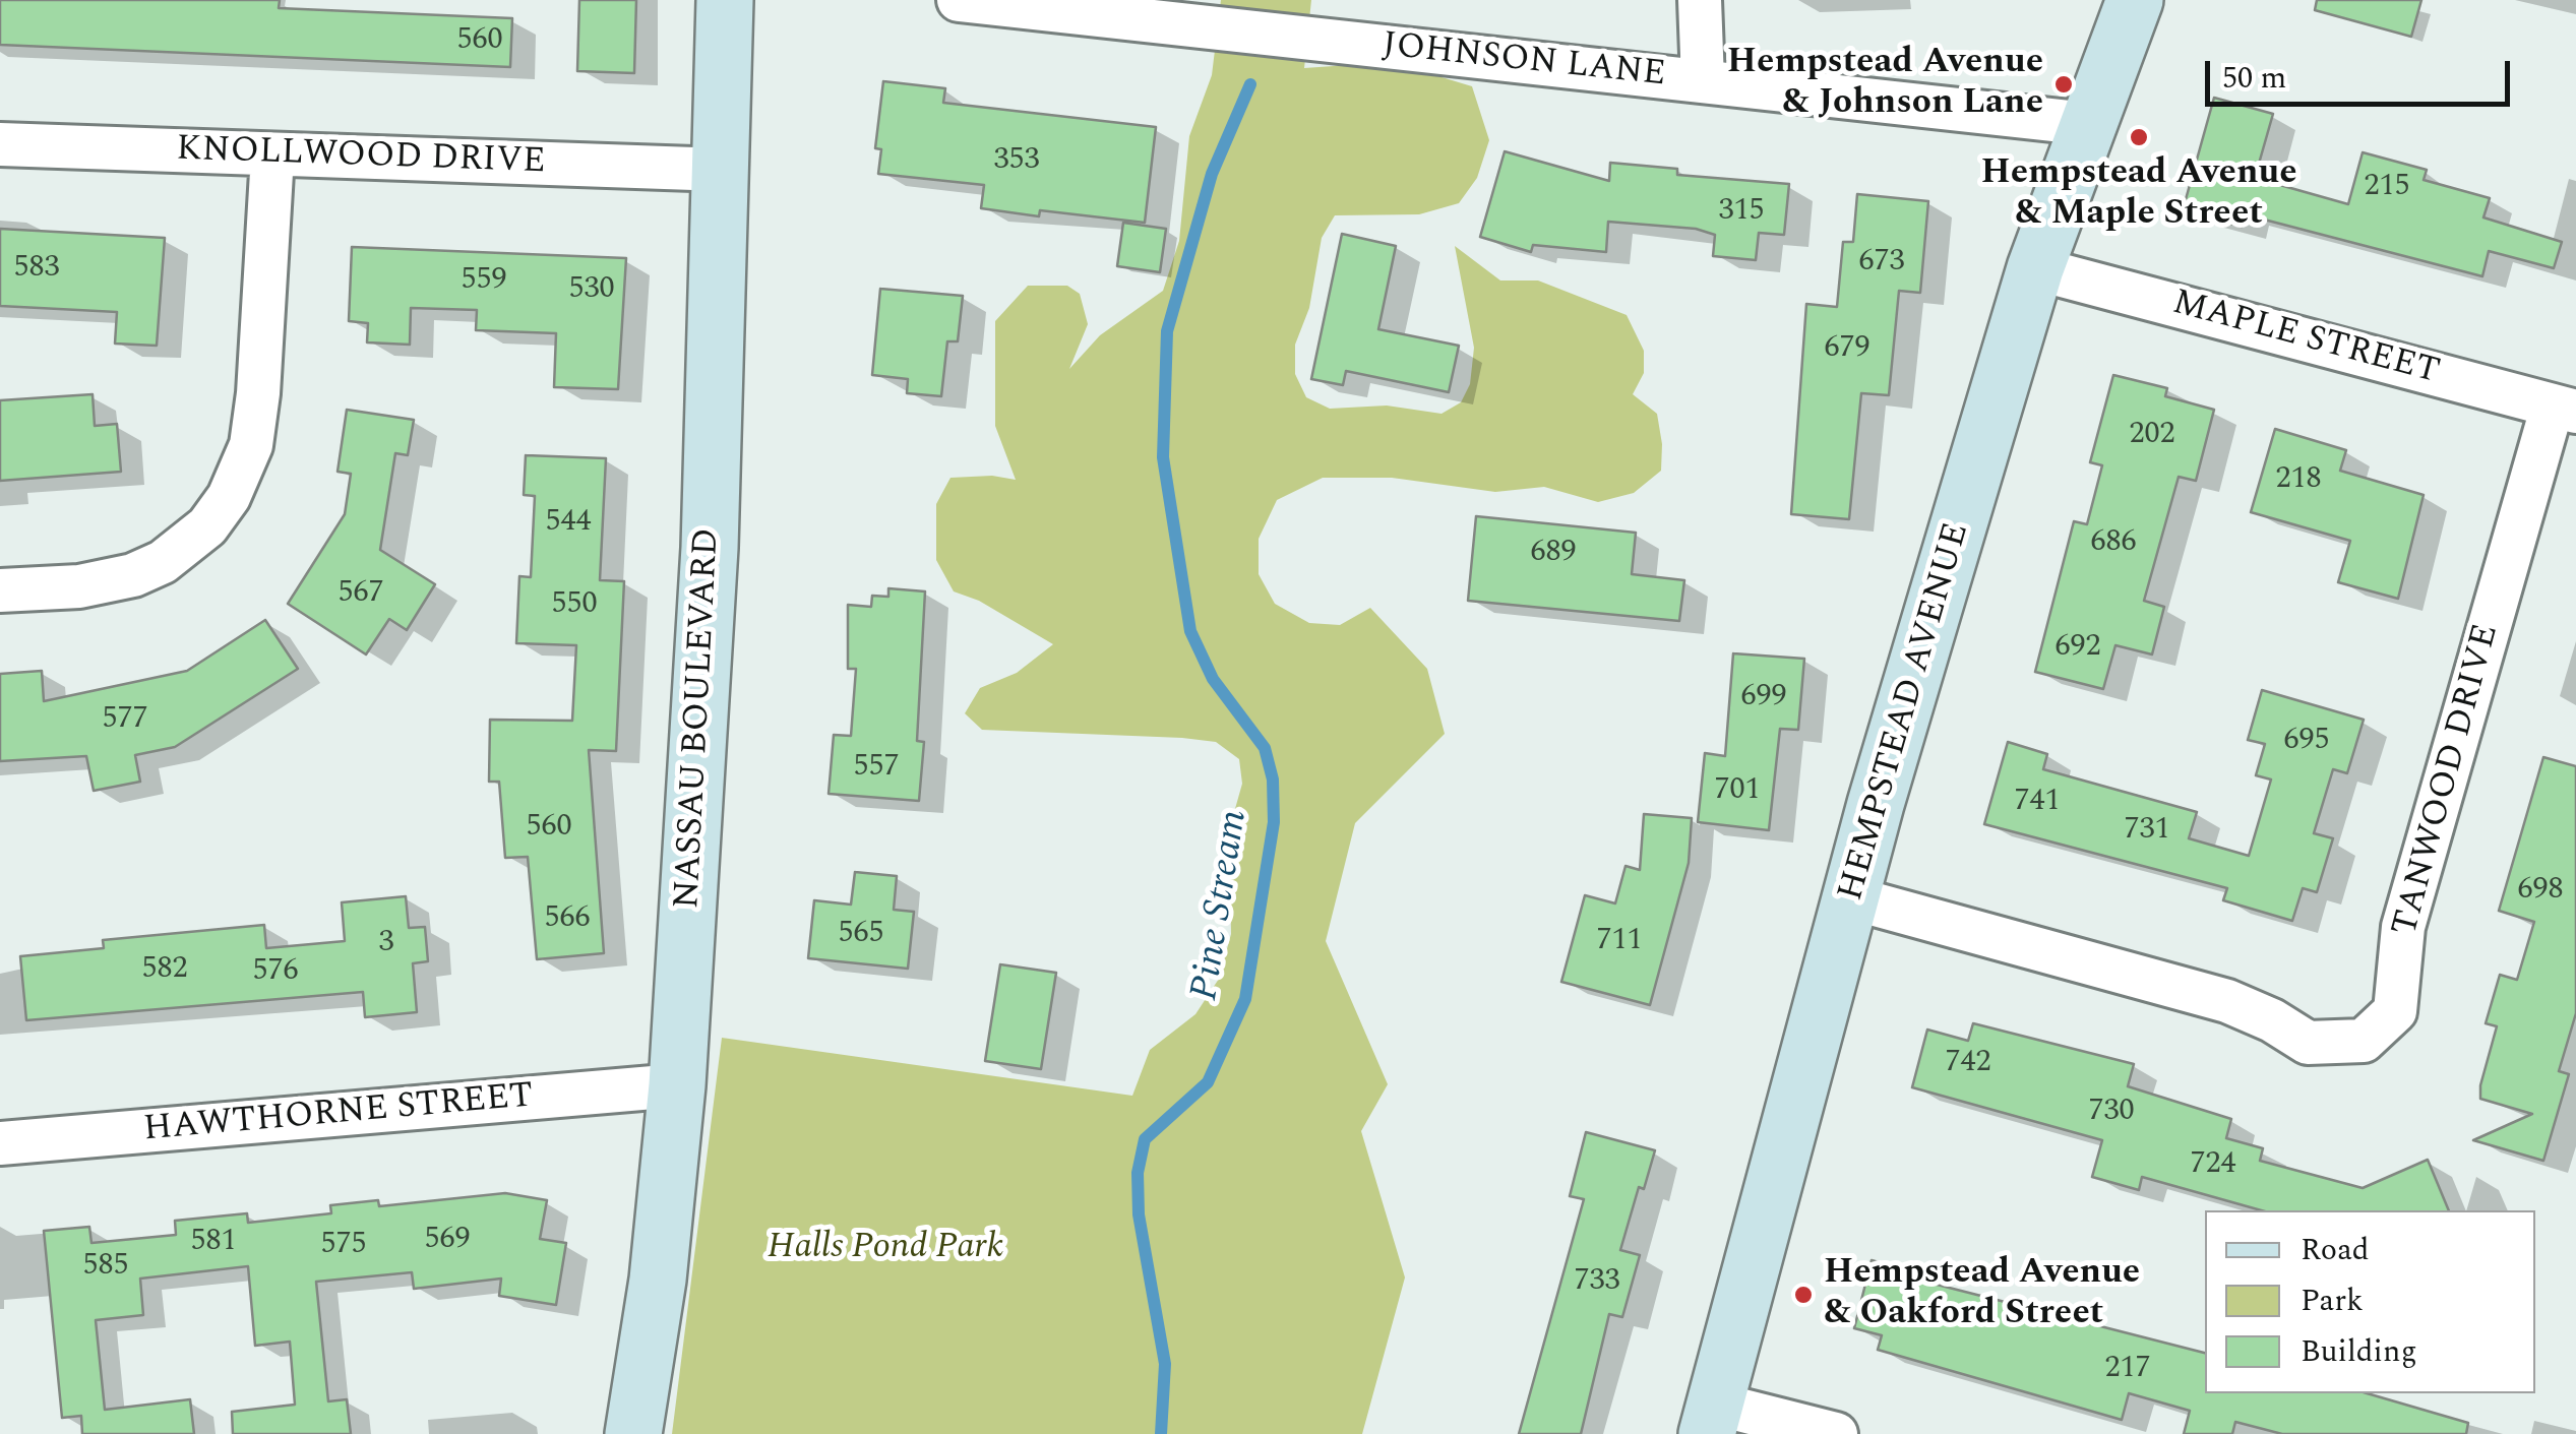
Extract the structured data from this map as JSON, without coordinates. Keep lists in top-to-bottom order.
{
  "streets": {
    "main road": ["HEMPSTEAD AVENUE", "NASSAU BOULEVARD"],
    "street": [
      "JOHNSON LANE",
      "KNOLLWOOD DRIVE",
      "MAPLE STREET",
      "TANWOOD DRIVE",
      "HAWTHORNE STREET"
    ]
  },
  "crossings": [
    ["JOHNSON LANE", "HEMPSTEAD AVENUE"],
    ["KNOLLWOOD DRIVE", "NASSAU BOULEVARD"],
    ["MAPLE STREET", "HEMPSTEAD AVENUE"],
    ["MAPLE STREET", "TANWOOD DRIVE"],
    ["HEMPSTEAD AVENUE", "TANWOOD DRIVE"],
    ["NASSAU BOULEVARD", "HAWTHORNE STREET"]
  ],
  "water": ["Pine Stream"],
  "parks": ["Halls Pond Park"],
  "places": ["Hempstead Avenue & Johnson Lane", "Hempstead Avenue & Maple Street", "Hempstead Avenue & Oakford Street"],
  "house_numbers": [
    "560",
    "353",
    "215",
    "315",
    "673",
    "583",
    "559",
    "530",
    "679",
    "202",
    "218",
    "544",
    "686",
    "689",
    "567",
    "550",
    "692",
    "699",
    "577",
    "695",
    "557",
    "701",
    "741",
    "560",
    "731",
    "698",
    "566",
    "565",
    "711",
    "3",
    "582",
    "576",
    "742",
    "730",
    "724",
    "569",
    "581",
    "575",
    "585",
    "733",
    "217"
  ],
  "legend": ["Road", "Park", "Building"],
  "scale_bar": "50 m"
}
